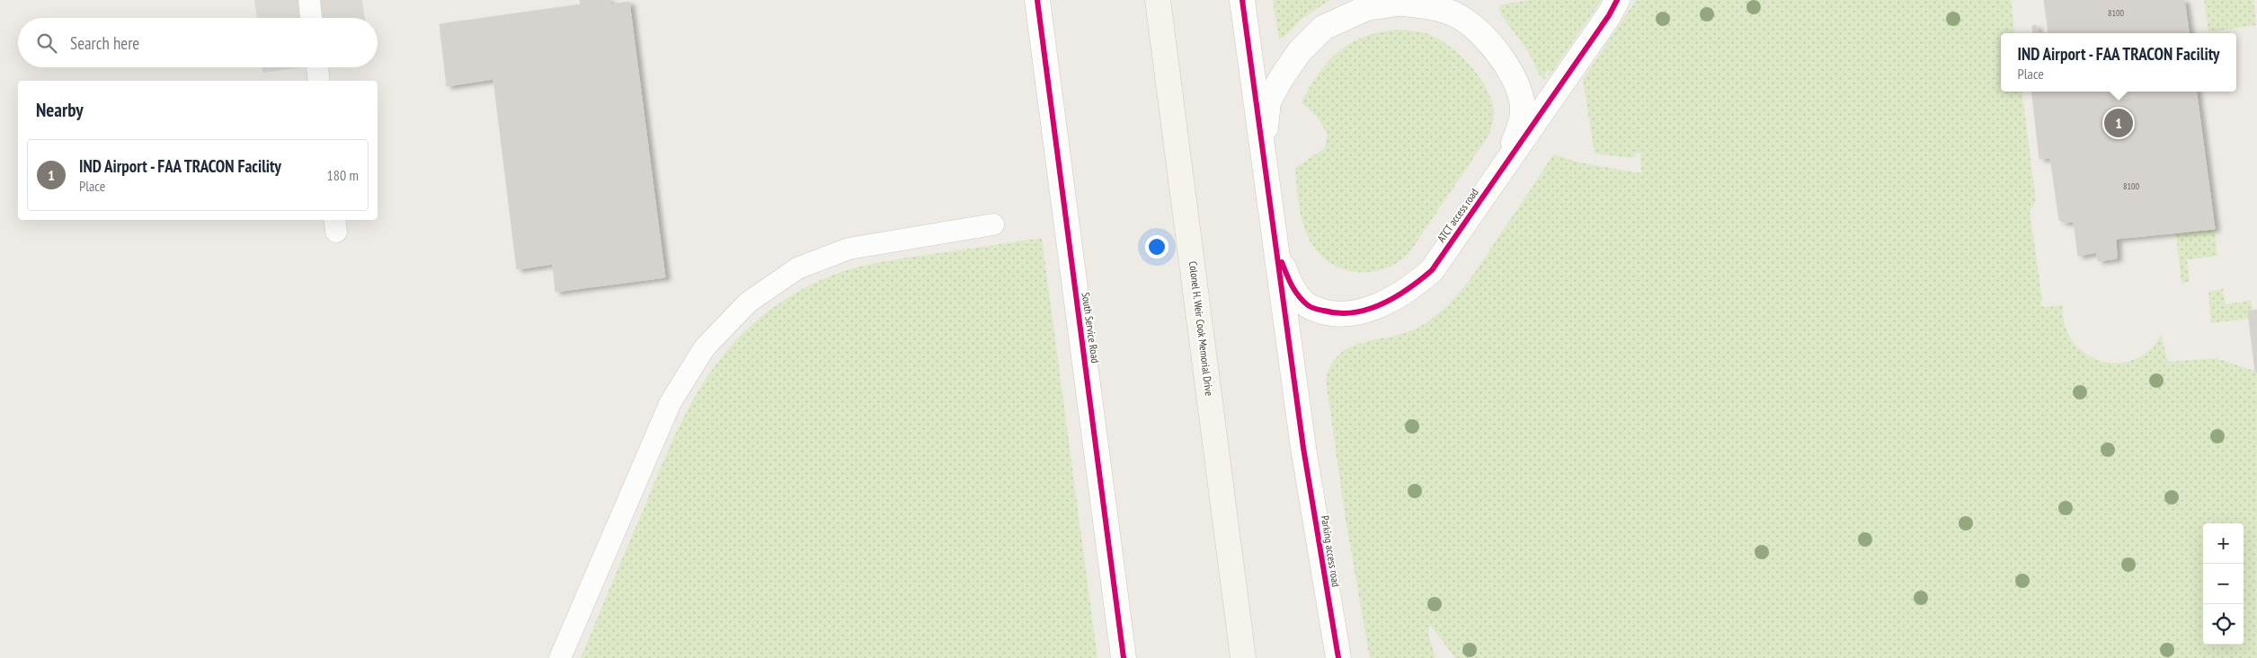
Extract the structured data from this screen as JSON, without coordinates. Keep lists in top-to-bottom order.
{
  "streets": {
    "street": [
      "ATCT access road",
      "South Service Road",
      "Colonel H. Weir Cook Memorial Drive",
      "Parking access road"
    ]
  },
  "house_numbers": ["8100", "8100"],
  "page": {
    "search": "Search here",
    "popup": ["IND Airport - FAA TRACON Facility", "Place"],
    "heading": "Nearby",
    "pins": "1",
    "list": [
      {
        "mark": "1",
        "name": "IND Airport - FAA TRACON Facility",
        "note": "Place",
        "value": "180 m"
      }
    ],
    "map_buttons": ["+", "−"]
  }
}
